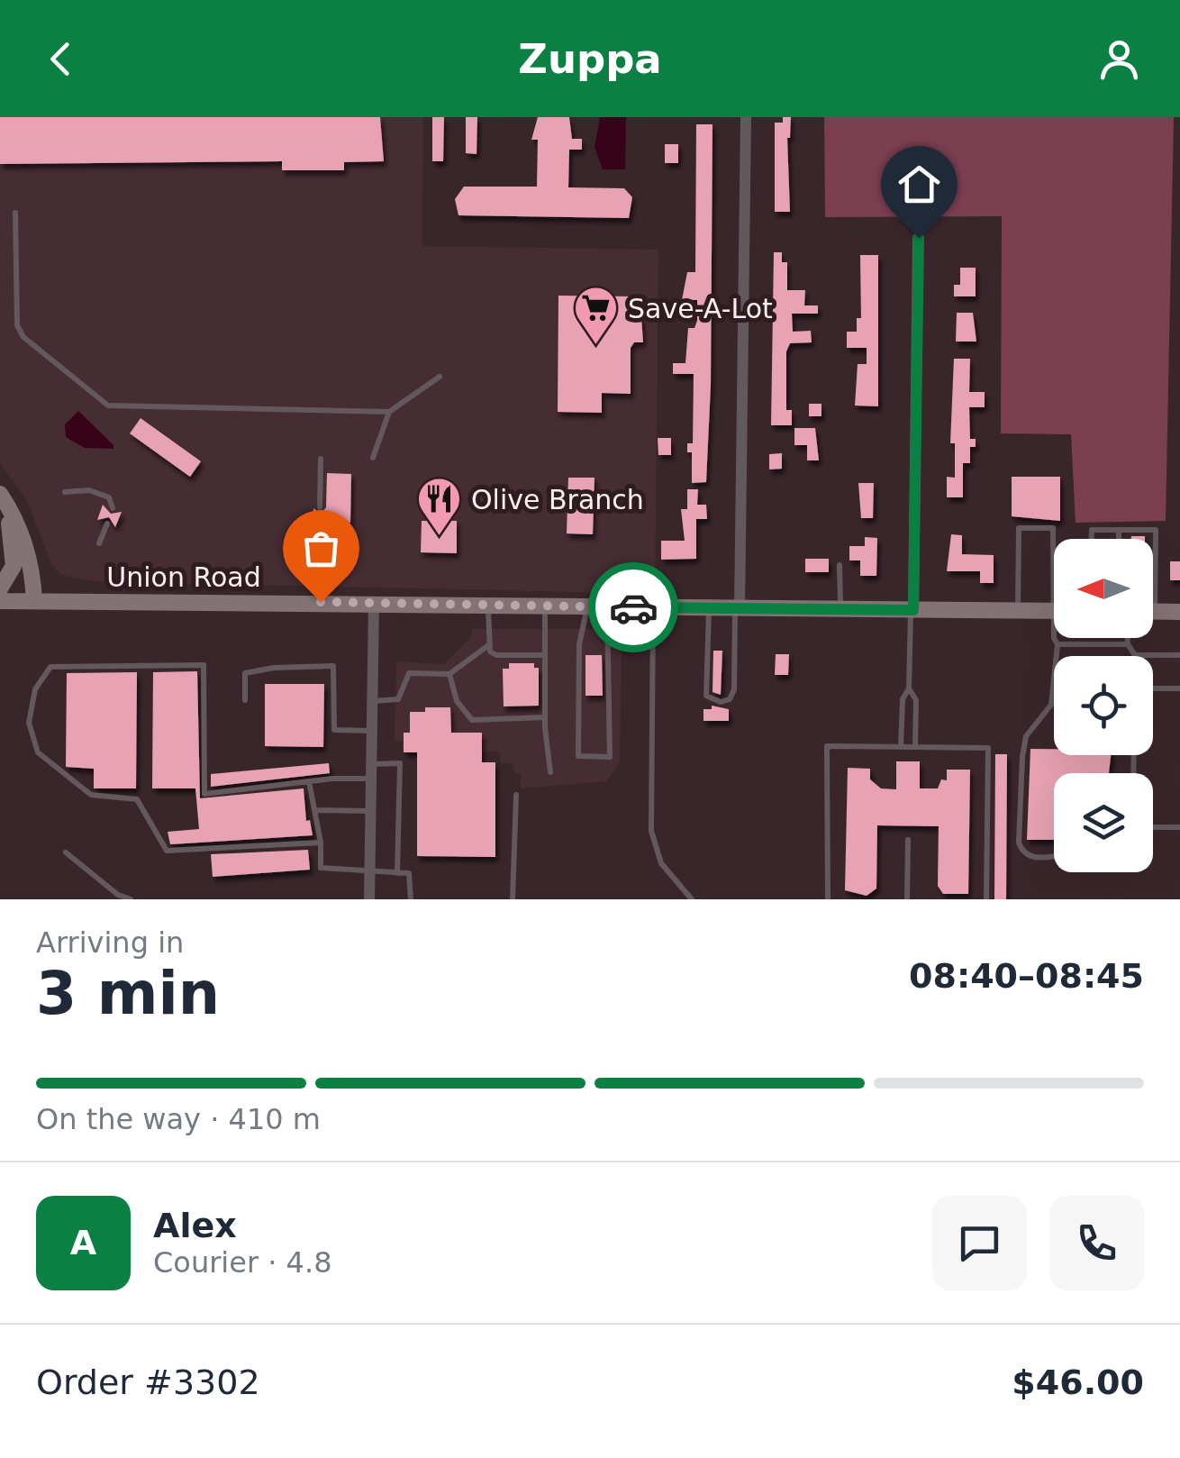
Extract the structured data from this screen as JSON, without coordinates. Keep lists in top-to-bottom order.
{
  "streets": {
    "main road": ["Union Road"]
  },
  "places": {
    "supermarket": ["Save-A-Lot"],
    "restaurant": ["Olive Branch"]
  },
  "north": "left",
  "page": {
    "header": "Zuppa",
    "heading": ["3 min", "Arriving in", "08:40–08:45"],
    "panel": [
      "Alex",
      "Courier · 4.8",
      "Order #3302",
      "$46.00"
    ],
    "bar": "On the way · 410 m",
    "round": "A"
  }
}
